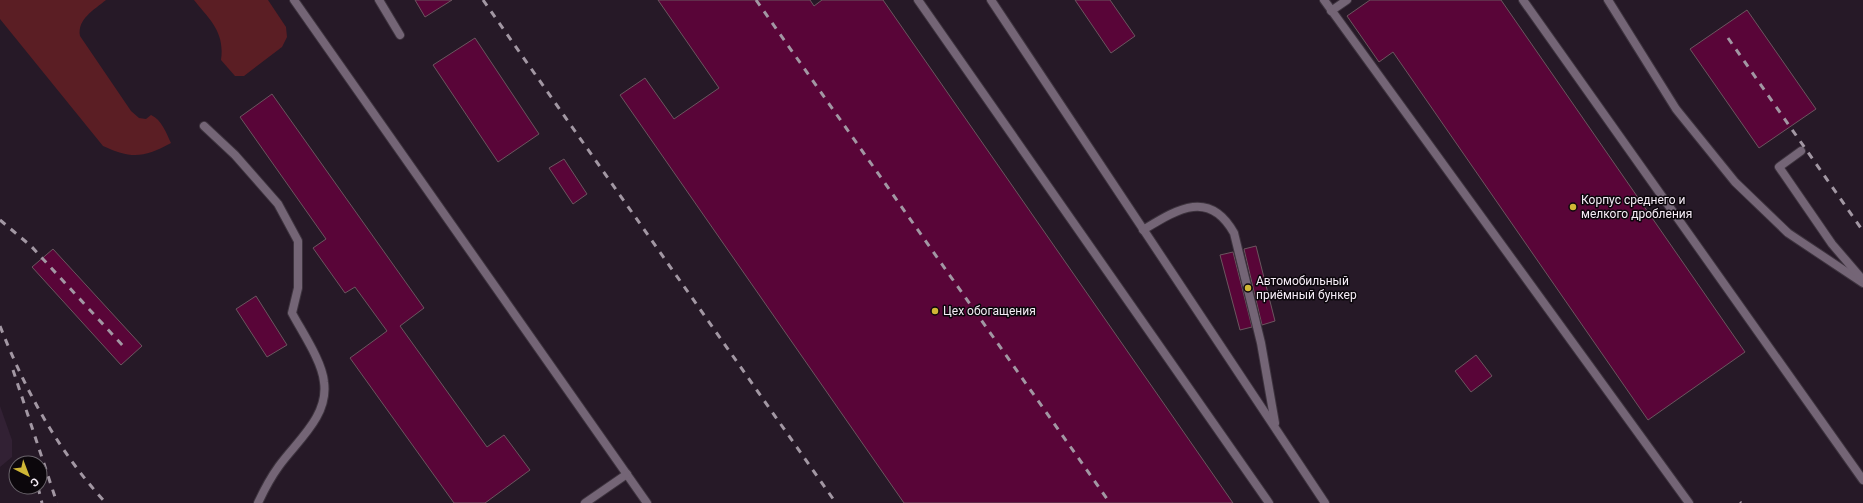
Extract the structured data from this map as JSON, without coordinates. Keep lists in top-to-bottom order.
{
  "places": ["Корпус среднего и мелкого дробления", "Автомобильный приёмный бункер", "Цех обогащения"],
  "north": "bottom right"
}
